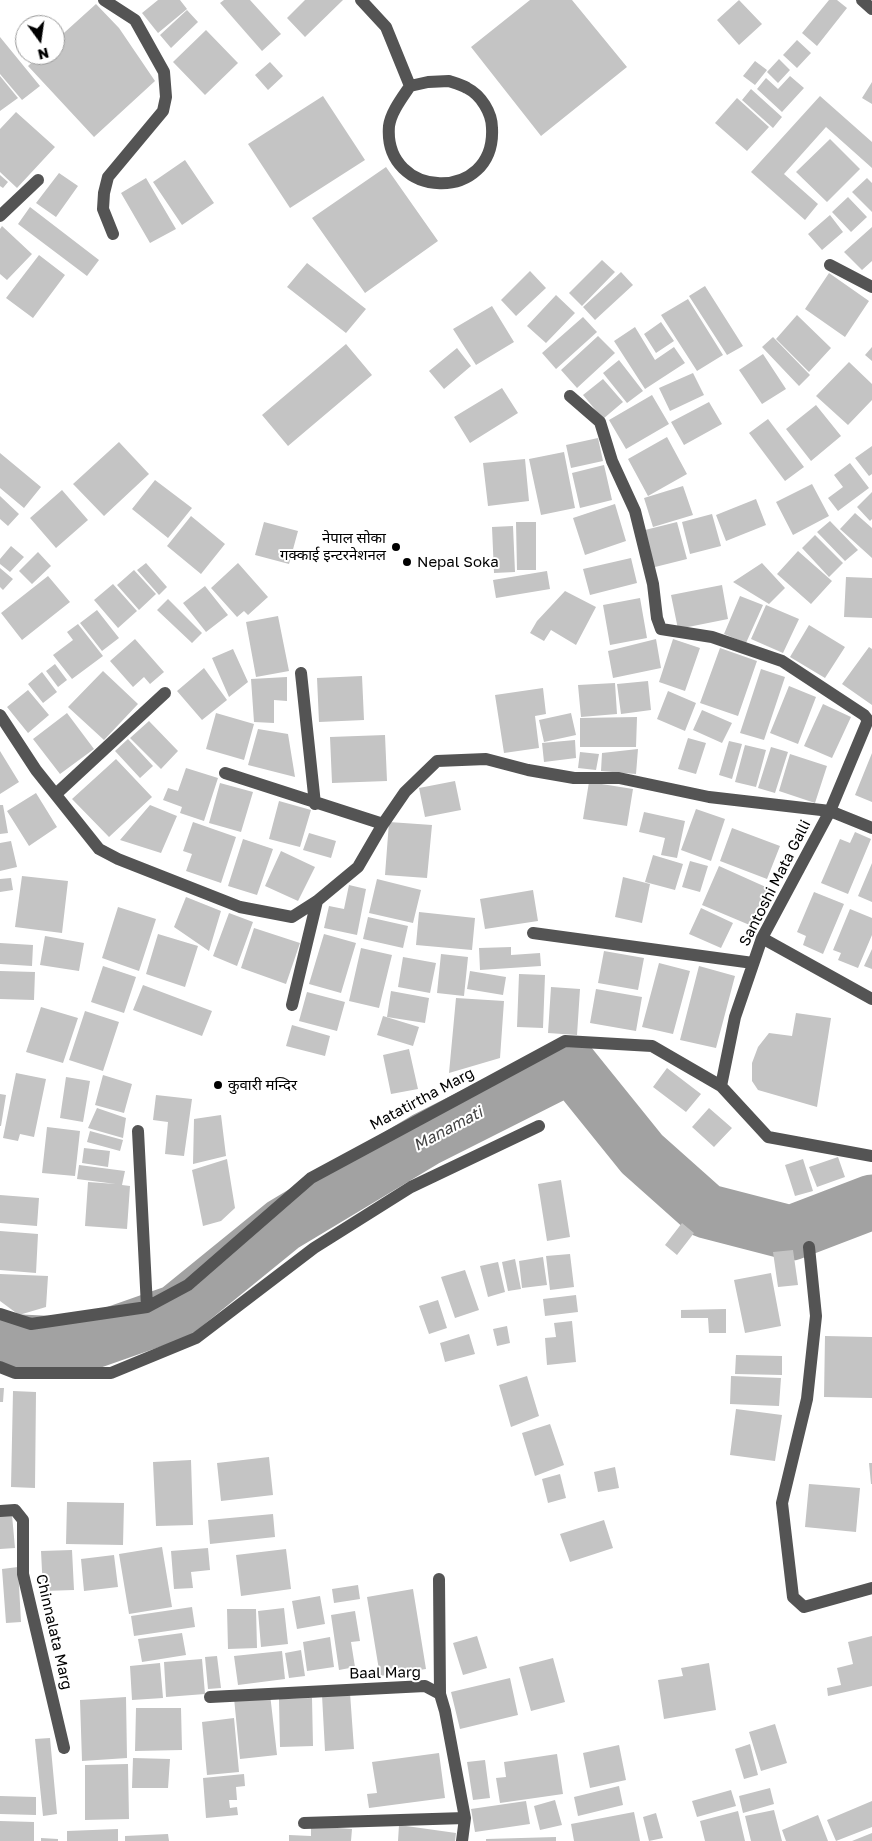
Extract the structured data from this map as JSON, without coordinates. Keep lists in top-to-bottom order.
{
  "streets": {
    "street": [
      "Santoshi Mata Galli",
      "Matatirtha Marg",
      "Chinnalata Marg",
      "Baal Marg"
    ]
  },
  "crossings": [
    ["Santoshi Mata Galli", "Matatirtha Marg"]
  ],
  "water": ["Manamati"],
  "places": ["नेपाल सोका गक्काई इन्टरनेशनल", "Nepal Soka", "कुवारी मन्दिर"],
  "north": "bottom"
}
